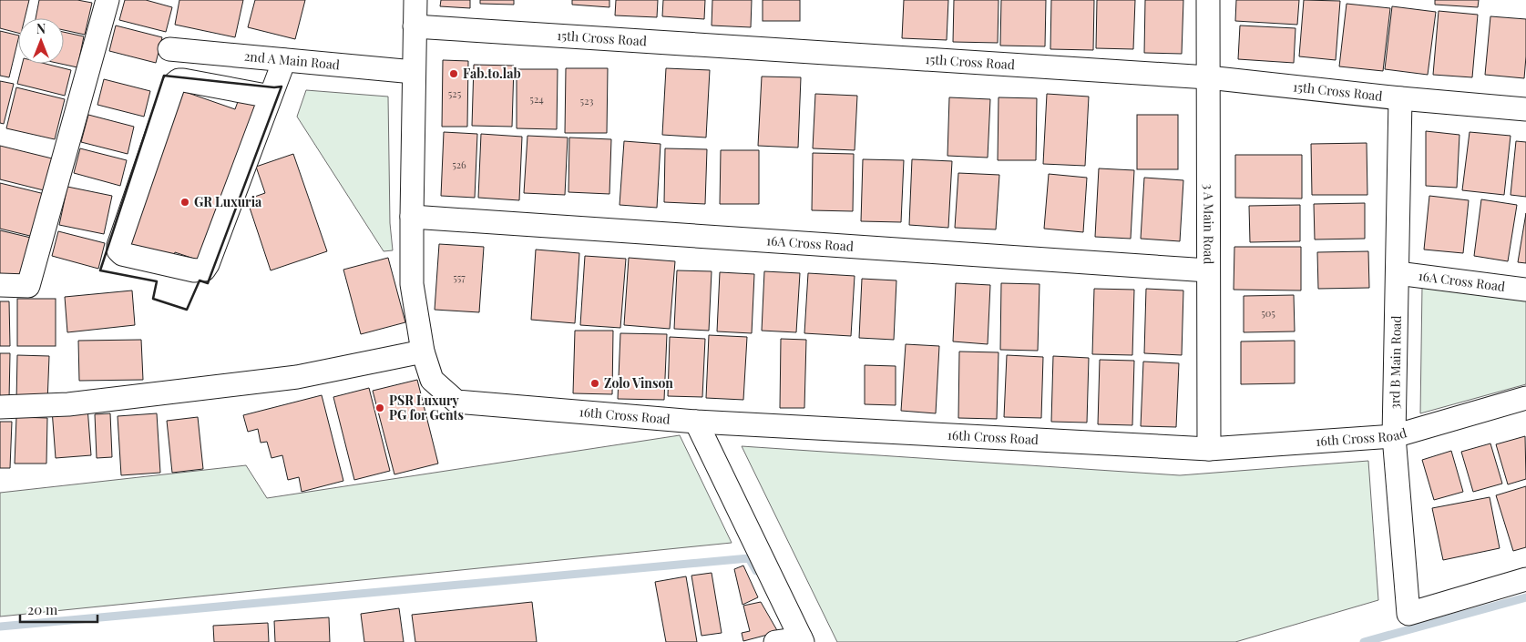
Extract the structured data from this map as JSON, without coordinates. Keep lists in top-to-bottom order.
{
  "streets": {
    "street": [
      "15th Cross Road",
      "2nd A Main Road",
      "3 A Main Road",
      "16A Cross Road",
      "3rd B Main Road",
      "16th Cross Road"
    ]
  },
  "crossings": [
    ["15th Cross Road", "3 A Main Road"],
    ["15th Cross Road", "3rd B Main Road"],
    ["3 A Main Road", "16A Cross Road"],
    ["3 A Main Road", "16th Cross Road"],
    ["16A Cross Road", "3rd B Main Road"],
    ["3rd B Main Road", "16th Cross Road"]
  ],
  "places": [
    "Fab.to.lab",
    "GR Luxuria",
    "Zolo Vinson",
    "PSR Luxury PG for Gents"
  ],
  "house_numbers": [
    "525",
    "524",
    "523",
    "526",
    "557",
    "505"
  ],
  "scale_bar": "20 m",
  "north": "top"
}
